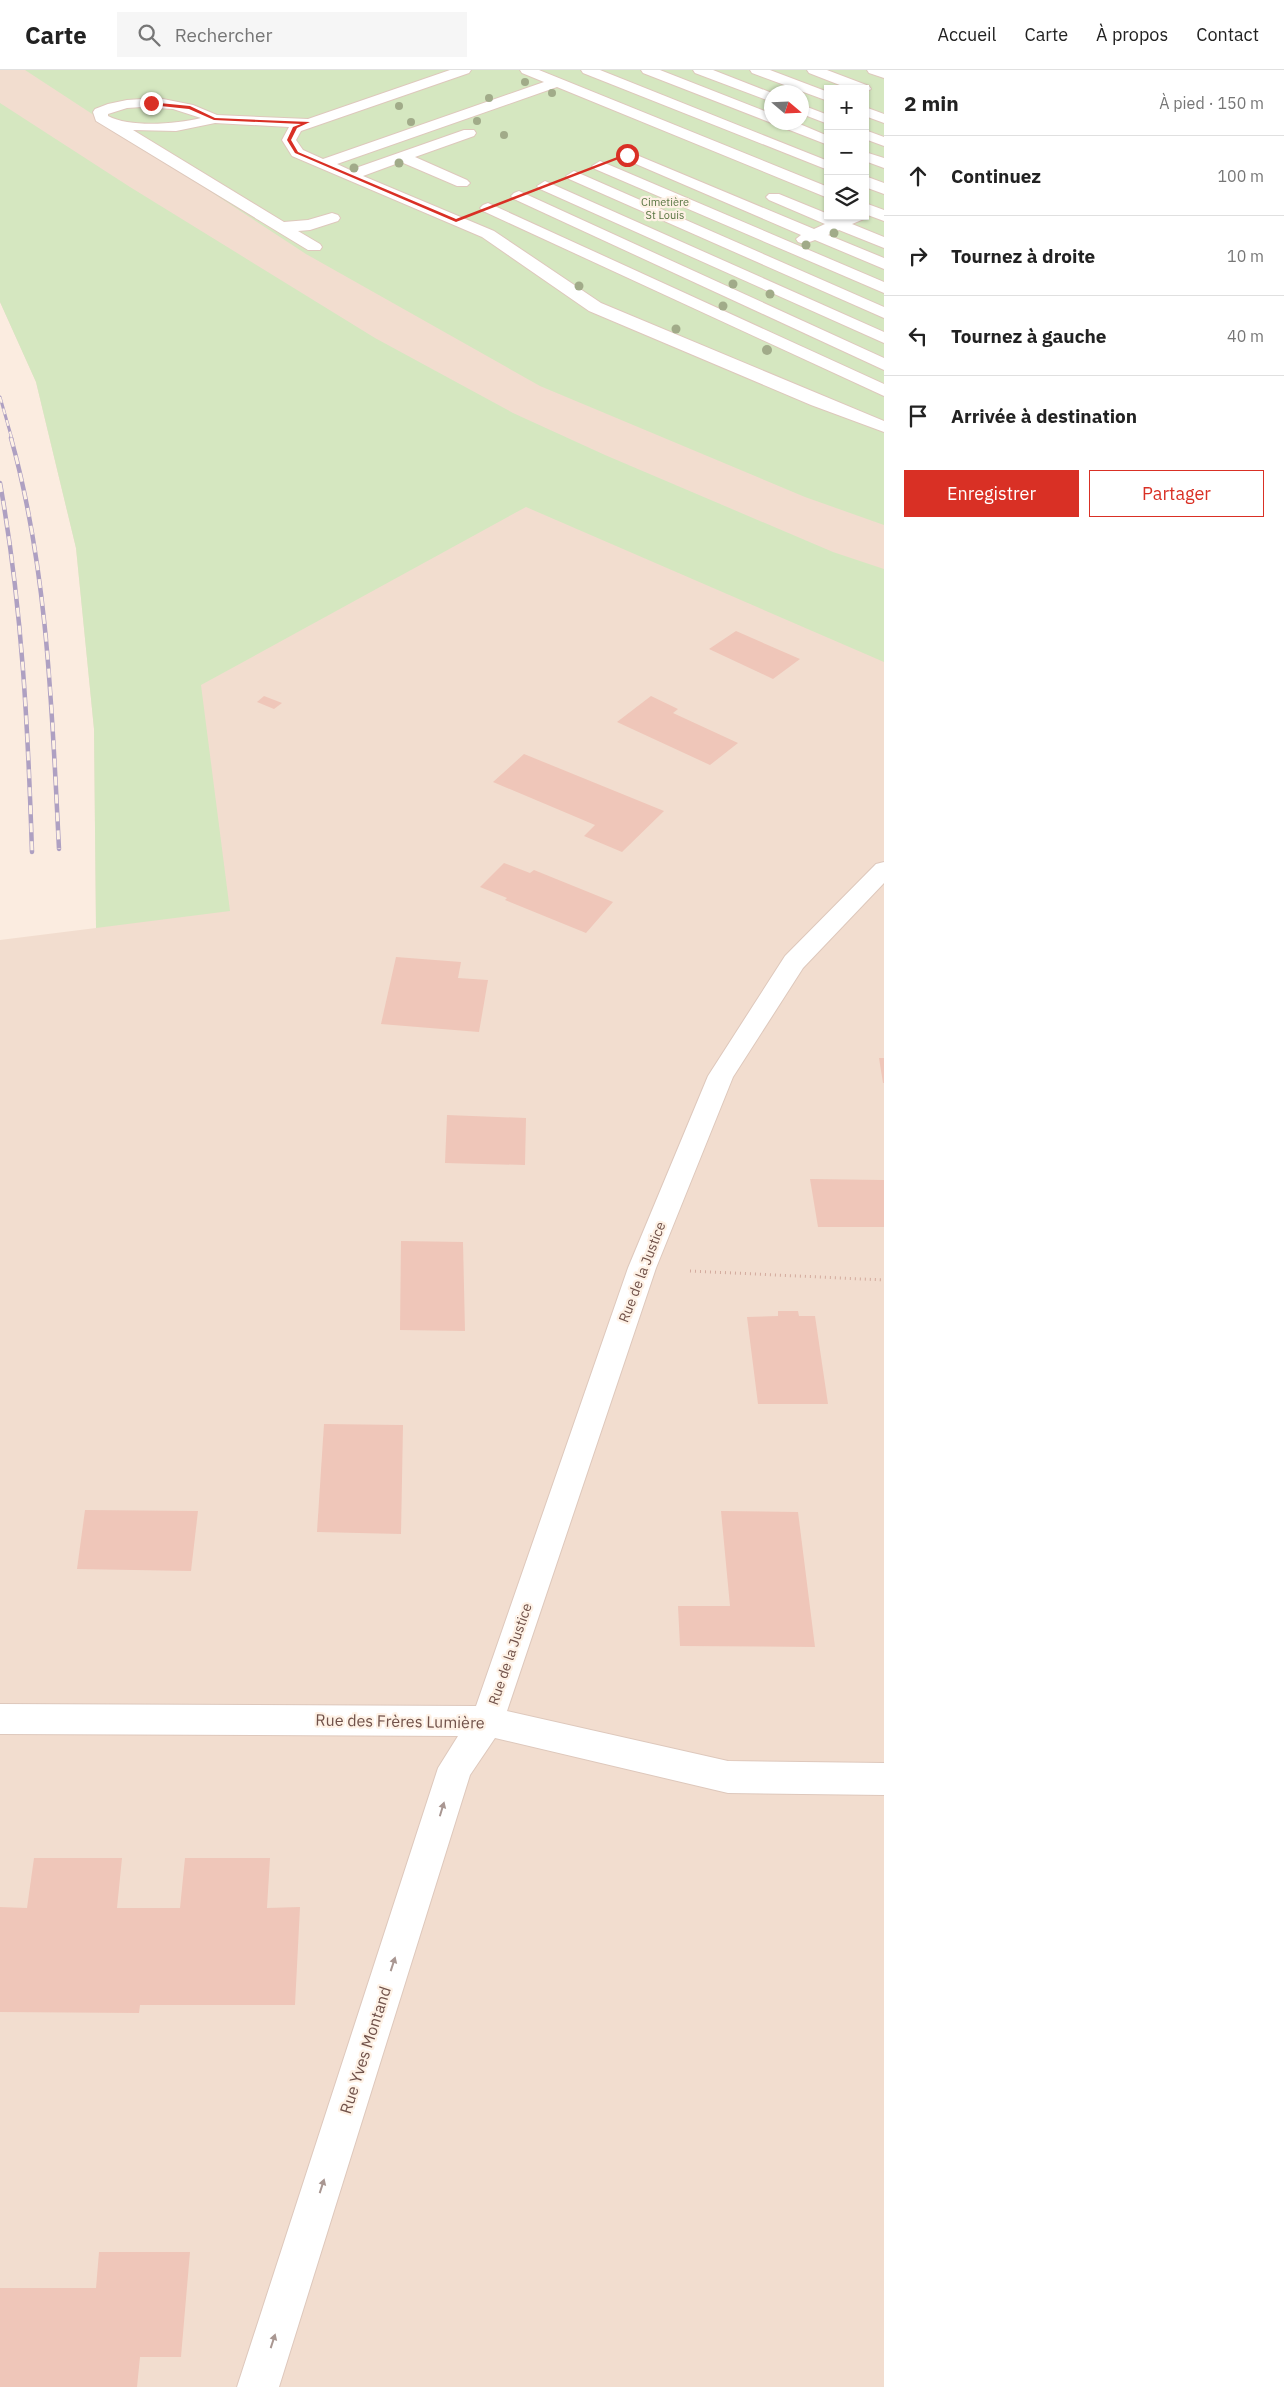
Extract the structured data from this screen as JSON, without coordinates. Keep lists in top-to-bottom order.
{
  "streets": {
    "street": ["Rue de la Justice", "Rue des Frères Lumière", "Rue Yves Montand"]
  },
  "crossings": [
    ["Rue de la Justice", "Rue des Frères Lumière"],
    ["Rue de la Justice", "Rue Yves Montand"],
    ["Rue des Frères Lumière", "Rue Yves Montand"]
  ],
  "one_way": ["Rue Yves Montand"],
  "parks": ["Cimetière St Louis"],
  "north": "right",
  "page": {
    "header": "Carte",
    "search": "Rechercher",
    "nav": [
      "Accueil",
      "Carte",
      "À propos",
      "Contact"
    ],
    "heading": ["2 min", "À pied · 150 m"],
    "map_buttons": ["+", "−"],
    "list": [
      ["Continuez", "100 m"],
      ["Tournez à droite", "10 m"],
      ["Tournez à gauche", "40 m"],
      "Arrivée à destination"
    ],
    "buttons": ["Enregistrer", "Partager"]
  }
}
